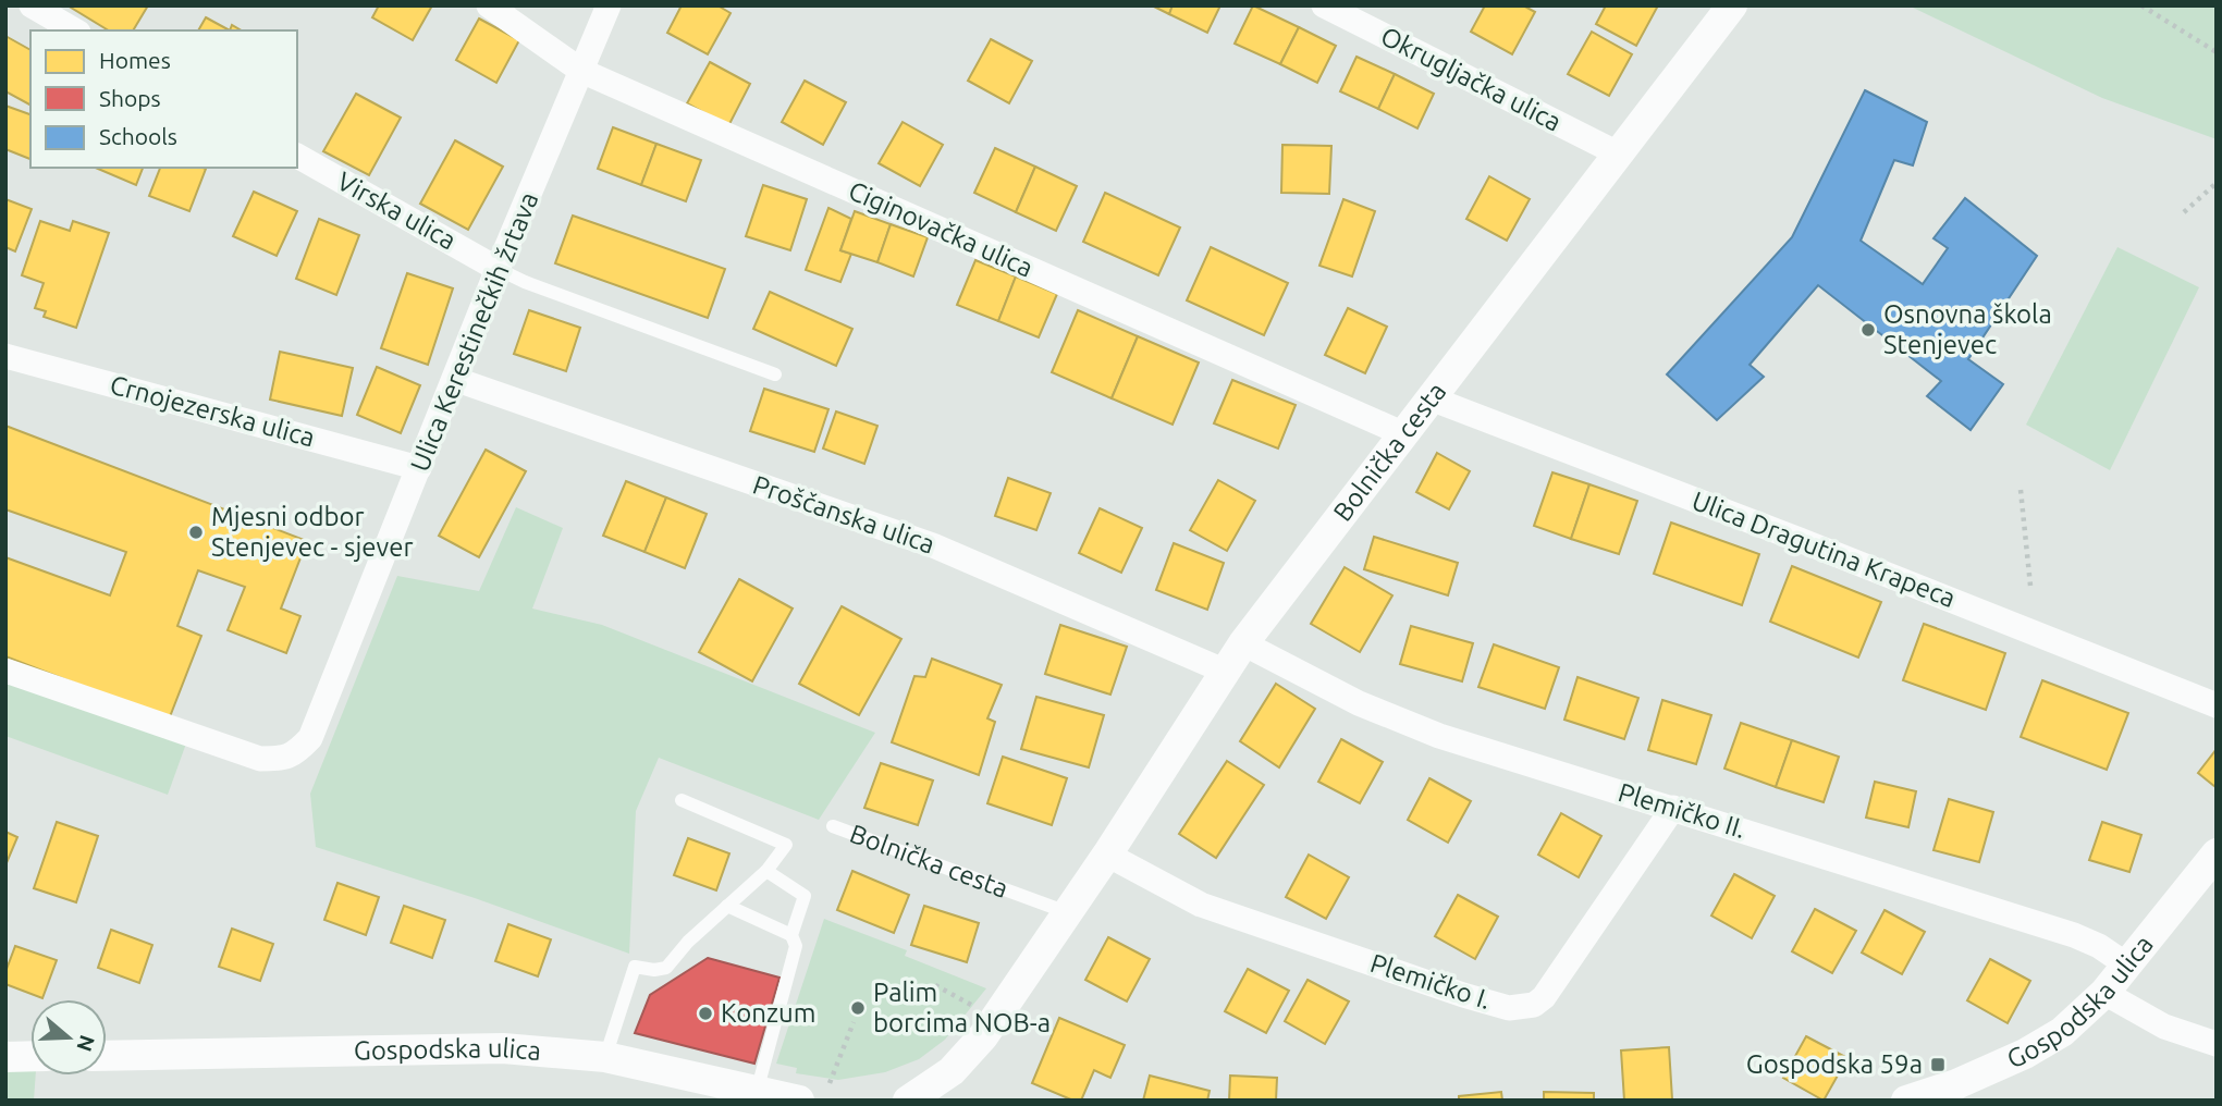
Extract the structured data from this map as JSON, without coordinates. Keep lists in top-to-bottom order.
{
  "streets": {
    "street": [
      "Okrugljačka ulica",
      "Virska ulica",
      "Ciginovačka ulica",
      "Ulica Kerestinečkih žrtava",
      "Crnojezerska ulica",
      "Bolnička cesta",
      "Proščanska ulica",
      "Ulica Dragutina Krapeca",
      "Plemičko II.",
      "Plemičko I.",
      "Gospodska ulica"
    ]
  },
  "crossings": [
    ["Okrugljačka ulica", "Bolnička cesta"],
    ["Virska ulica", "Ulica Kerestinečkih žrtava"],
    ["Ciginovačka ulica", "Ulica Kerestinečkih žrtava"],
    ["Ciginovačka ulica", "Bolnička cesta"],
    ["Ulica Kerestinečkih žrtava", "Crnojezerska ulica"],
    ["Ulica Kerestinečkih žrtava", "Proščanska ulica"],
    ["Bolnička cesta", "Proščanska ulica"],
    ["Bolnička cesta", "Ulica Dragutina Krapeca"],
    ["Bolnička cesta", "Plemičko II."],
    ["Bolnička cesta", "Plemičko I."],
    ["Plemičko II.", "Plemičko I."],
    ["Plemičko II.", "Gospodska ulica"]
  ],
  "places": {
    "other": [
      "Osnovna škola Stenjevec",
      "Mjesni odbor Stenjevec - sjever",
      "Palim borcima NOB-a",
      "Konzum"
    ],
    "transit": ["Gospodska 59a"]
  },
  "legend": ["Homes", "Shops", "Schools"],
  "north": "right"
}
